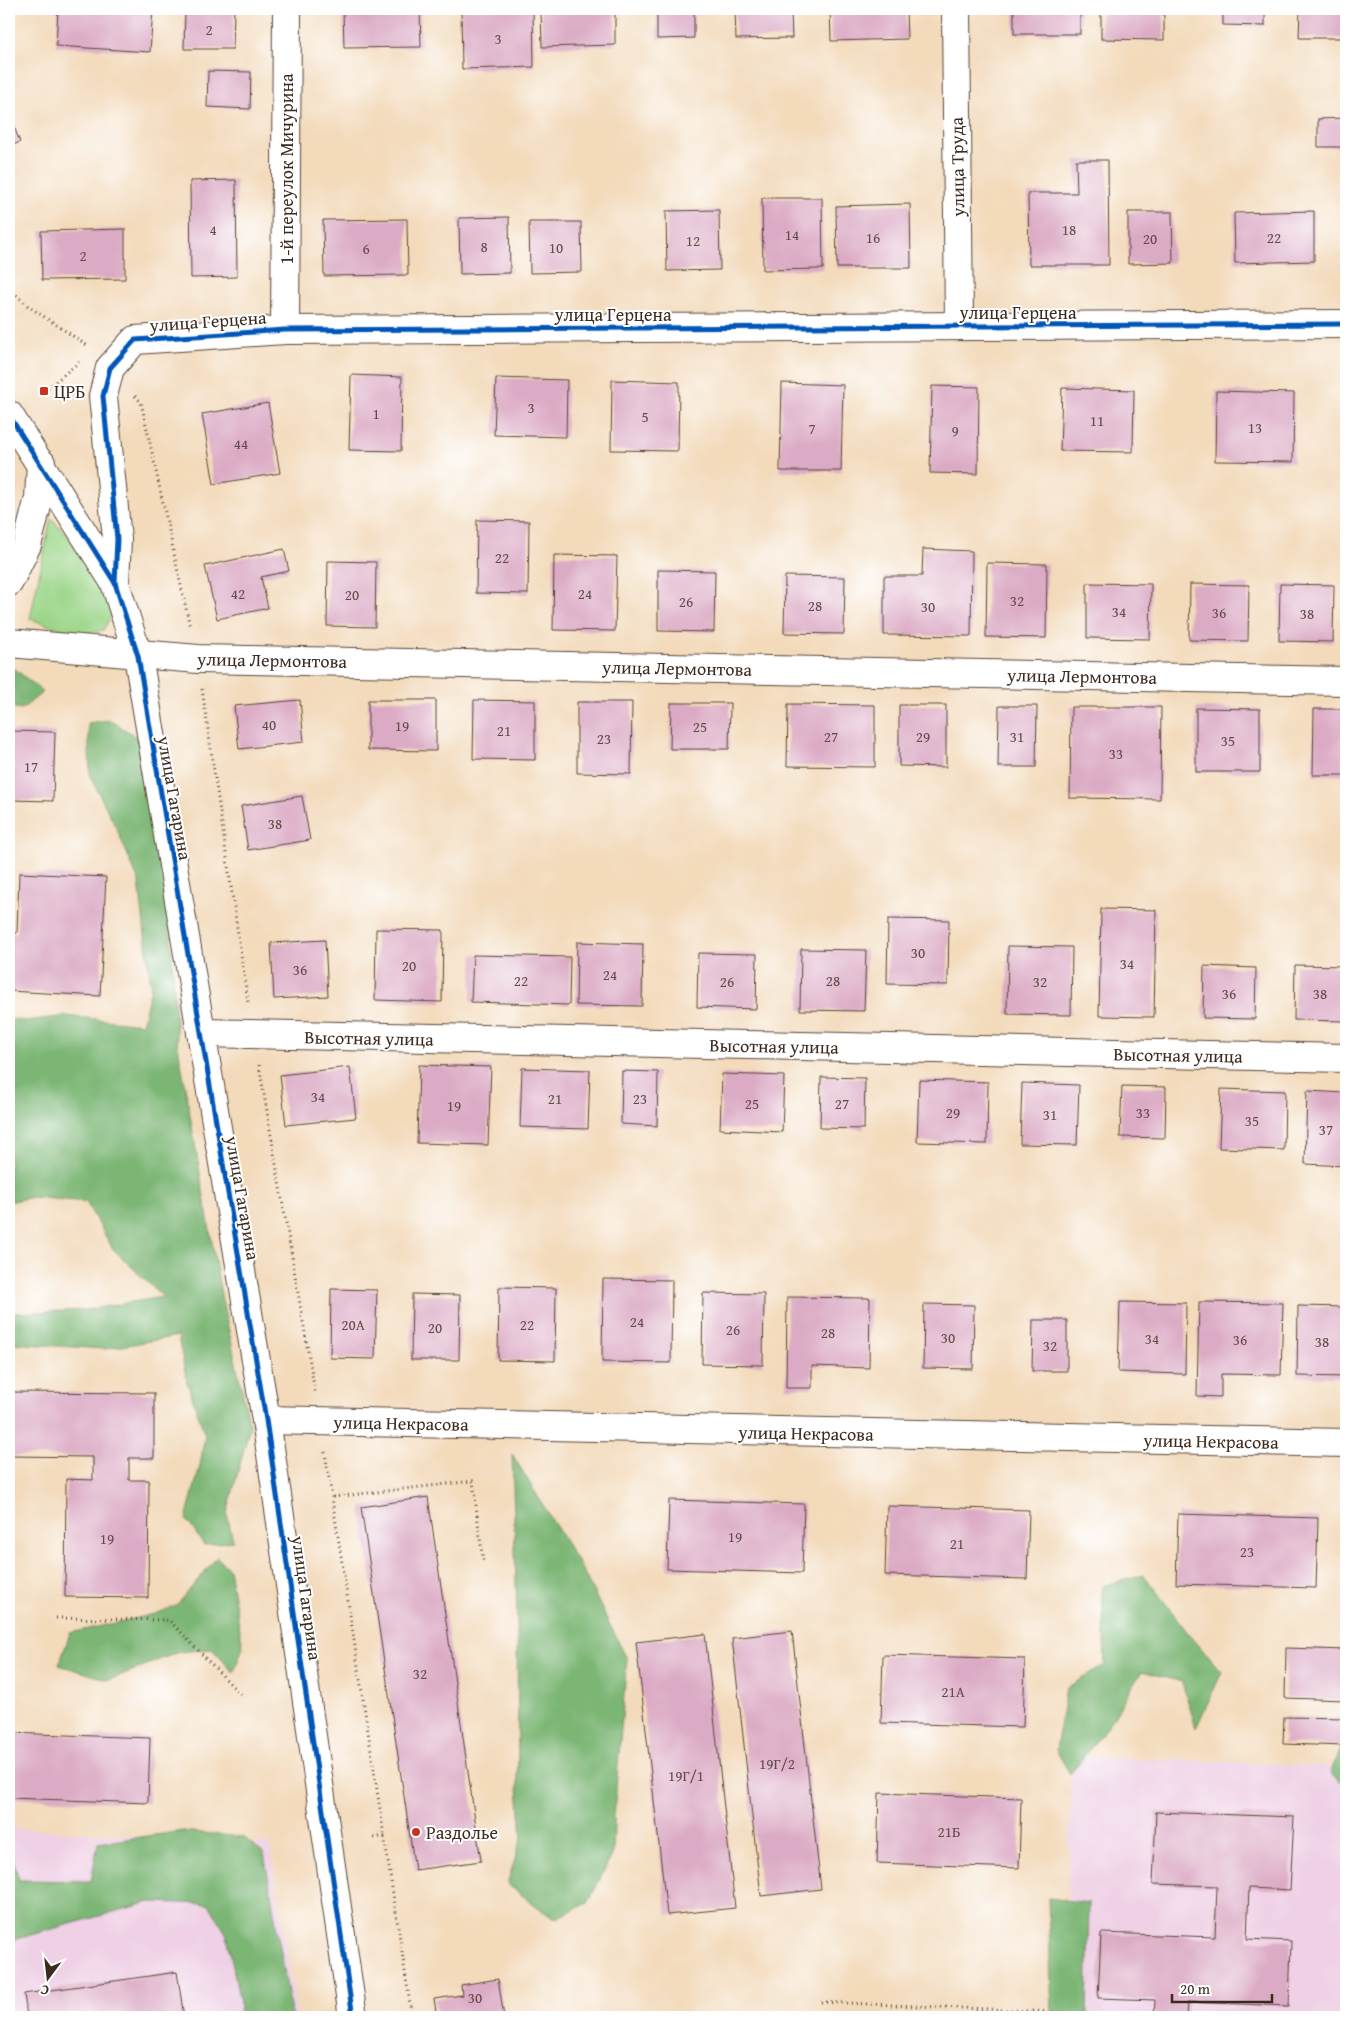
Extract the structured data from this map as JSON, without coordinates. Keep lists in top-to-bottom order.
{
  "streets": {
    "street": [
      "улица Труда",
      "1-й переулок Мичурина",
      "улица Герцена",
      "улица Лермонтова",
      "улица Гагарина",
      "Высотная улица",
      "улица Некрасова"
    ]
  },
  "crossings": [
    ["улица Труда", "улица Герцена"],
    ["1-й переулок Мичурина", "улица Герцена"],
    ["улица Герцена", "улица Гагарина"],
    ["улица Лермонтова", "улица Гагарина"],
    ["улица Гагарина", "Высотная улица"],
    ["улица Гагарина", "улица Некрасова"]
  ],
  "places": {
    "transit": ["ЦРБ"],
    "other": ["Раздолье"]
  },
  "house_numbers": [
    "2",
    "3",
    "4",
    "18",
    "14",
    "16",
    "22",
    "20",
    "12",
    "8",
    "10",
    "6",
    "2",
    "3",
    "1",
    "5",
    "11",
    "13",
    "7",
    "9",
    "44",
    "22",
    "42",
    "24",
    "20",
    "32",
    "26",
    "28",
    "30",
    "34",
    "36",
    "38",
    "40",
    "19",
    "25",
    "21",
    "27",
    "29",
    "31",
    "23",
    "35",
    "33",
    "17",
    "38",
    "30",
    "34",
    "20",
    "36",
    "24",
    "22",
    "28",
    "26",
    "32",
    "36",
    "38",
    "34",
    "21",
    "23",
    "25",
    "27",
    "19",
    "29",
    "33",
    "31",
    "35",
    "37",
    "24",
    "20А",
    "22",
    "20",
    "26",
    "28",
    "30",
    "34",
    "36",
    "38",
    "32",
    "19",
    "19",
    "21",
    "23",
    "32",
    "21А",
    "19Г/2",
    "19Г/1",
    "21Б",
    "30"
  ],
  "scale_bar": "20 m",
  "north": "bottom"
}
